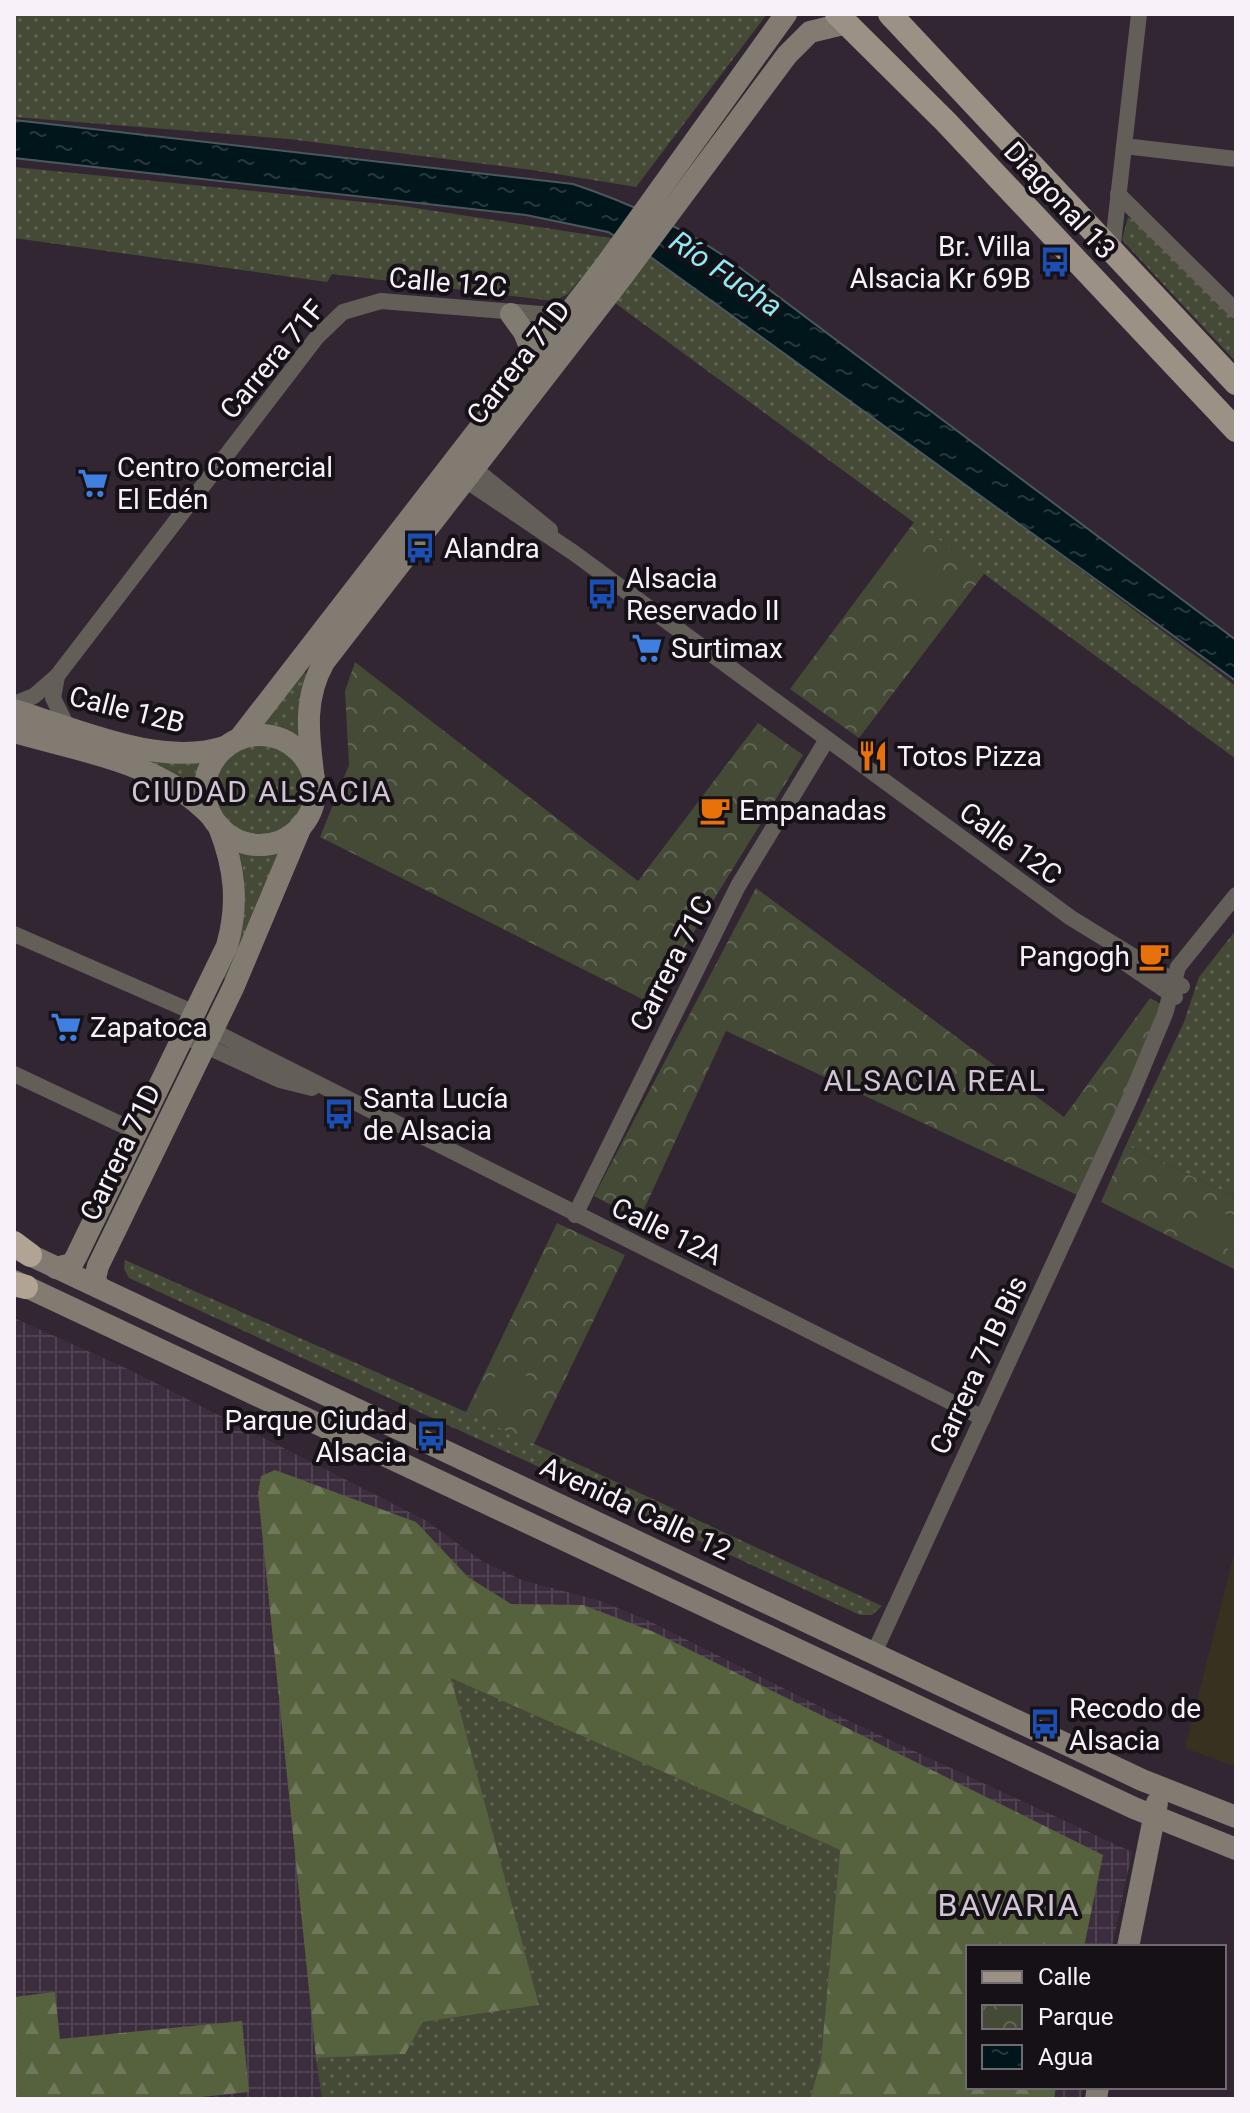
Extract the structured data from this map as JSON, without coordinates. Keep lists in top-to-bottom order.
{
  "streets": {
    "main road": ["Diagonal 13"],
    "street": [
      "Calle 12C",
      "Carrera 71F",
      "Carrera 71D",
      "Calle 12B",
      "Carrera 71C",
      "Calle 12A",
      "Carrera 71B Bis",
      "Avenida Calle 12"
    ]
  },
  "crossings": [
    ["Diagonal 13", "Carrera 71D"],
    ["Calle 12C", "Carrera 71F"],
    ["Calle 12C", "Carrera 71D"],
    ["Calle 12C", "Carrera 71C"],
    ["Calle 12C", "Carrera 71B Bis"],
    ["Carrera 71F", "Calle 12B"],
    ["Carrera 71D", "Calle 12B"],
    ["Carrera 71D", "Calle 12A"],
    ["Carrera 71D", "Avenida Calle 12"],
    ["Carrera 71C", "Calle 12A"],
    ["Calle 12A", "Carrera 71B Bis"],
    ["Carrera 71B Bis", "Avenida Calle 12"]
  ],
  "districts": ["CIUDAD ALSACIA", "ALSACIA REAL", "BAVARIA"],
  "water": ["Río Fucha"],
  "places": {
    "bus stop": [
      "Br. Villa Alsacia Kr 69B",
      "Alandra",
      "Alsacia Reservado II",
      "Santa Lucía de Alsacia",
      "Parque Ciudad Alsacia",
      "Recodo de Alsacia"
    ],
    "supermarket": ["Centro Comercial El Edén", "Surtimax", "Zapatoca"],
    "restaurant": ["Totos Pizza"],
    "cafe": ["Empanadas", "Pangogh"]
  },
  "legend": ["Calle", "Parque", "Agua"]
}
